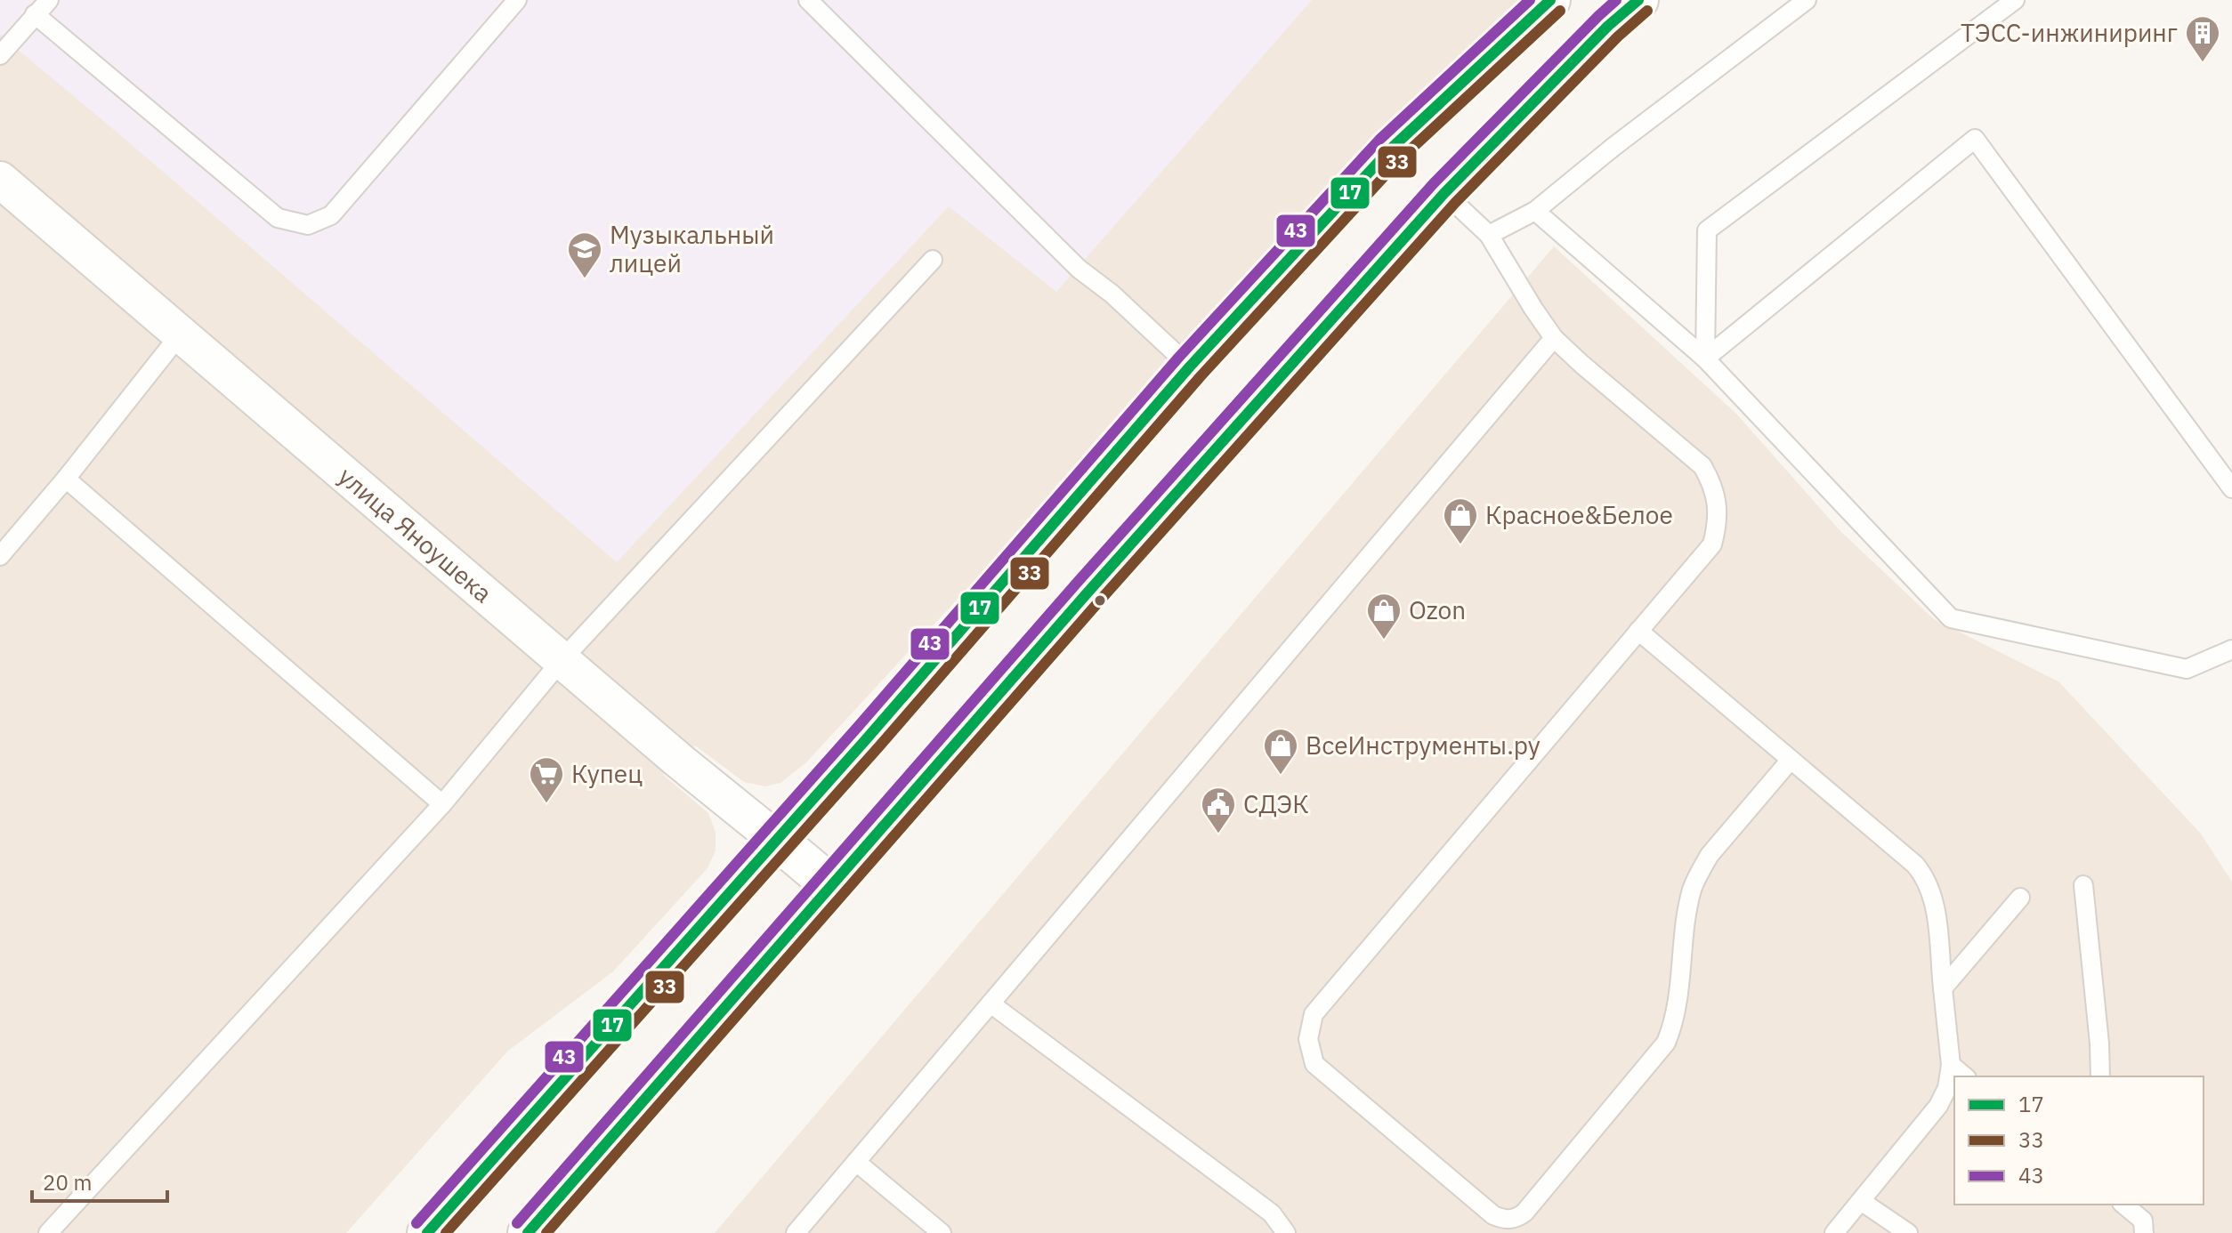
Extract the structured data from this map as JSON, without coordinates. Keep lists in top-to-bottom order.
{
  "streets": {
    "main road": ["улица Яноушека"]
  },
  "places": {
    "building": ["ТЭСС-инжиниринг"],
    "school or university": ["Музыкальный лицей"],
    "shop": ["Красное&Белое", "Ozon", "ВсеИнструменты.ру"],
    "supermarket": ["Купец"],
    "public building": ["СДЭК"]
  },
  "lines": ["transit line 17", "transit line 43", "transit line 33"],
  "legend": ["17", "33", "43"],
  "scale_bar": "20 m"
}
